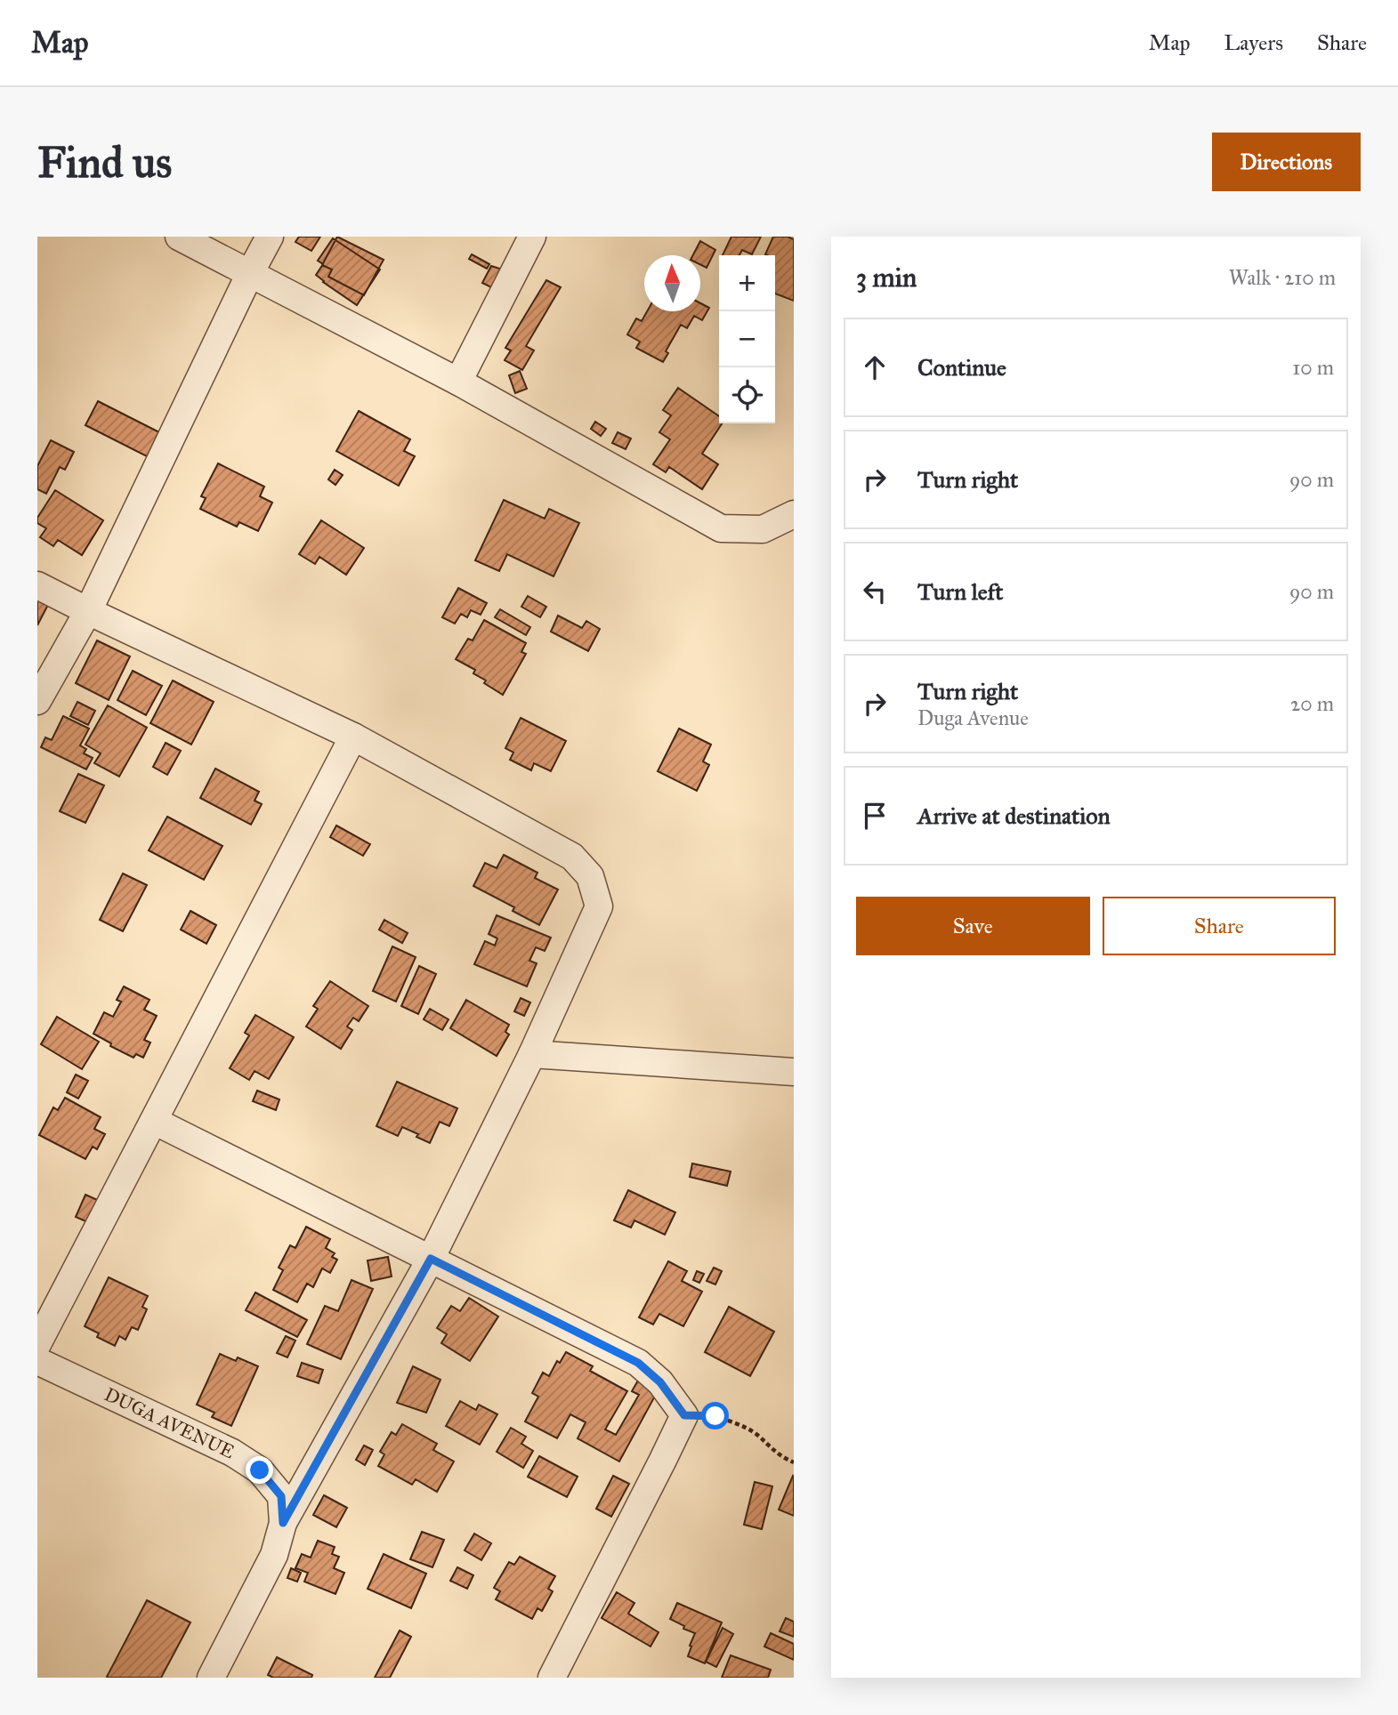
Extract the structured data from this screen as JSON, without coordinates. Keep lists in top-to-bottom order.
{
  "streets": {
    "street": ["DUGA AVENUE"]
  },
  "north": "top",
  "page": {
    "header": "Map",
    "nav": ["Map", "Layers", "Share"],
    "buttons": [
      "Directions",
      ["Save", "Share"]
    ],
    "title": "Find us",
    "heading": ["3 min", "Walk · 210 m"],
    "map_buttons": ["+", "−"],
    "list": [
      ["Continue", "10 m"],
      ["Turn right", "90 m"],
      ["Turn left", "90 m"],
      ["Turn right", "Duga Avenue", "20 m"],
      "Arrive at destination"
    ]
  }
}
